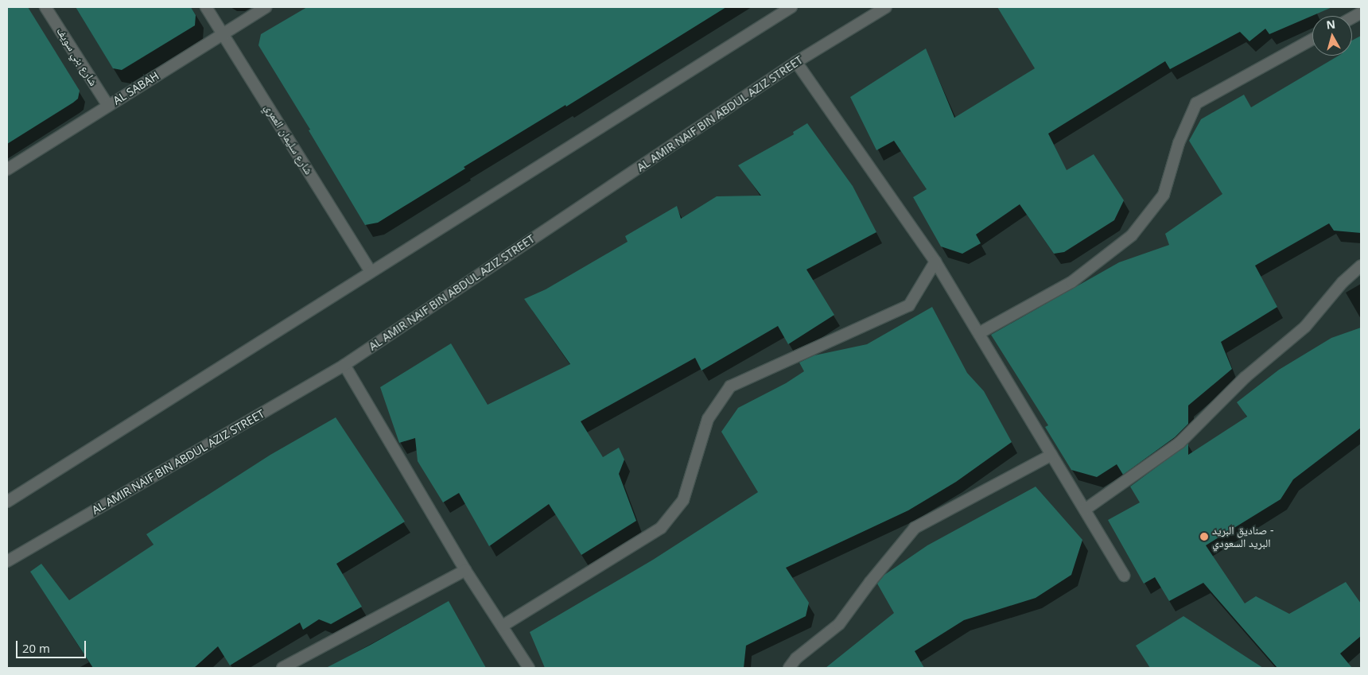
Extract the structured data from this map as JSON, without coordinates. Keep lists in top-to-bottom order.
{
  "streets": {
    "street": [
      "شارع بني سويف",
      "AL SABAH",
      "AL AMIR NAIF BIN ABDUL AZIZ STREET",
      "شارع سليمان العمري"
    ]
  },
  "crossings": [
    ["شارع بني سويف", "AL SABAH"],
    ["AL SABAH", "شارع سليمان العمري"]
  ],
  "places": ["صناديق البريد - البريد السعودي"],
  "scale_bar": "20 m",
  "north": "top"
}
